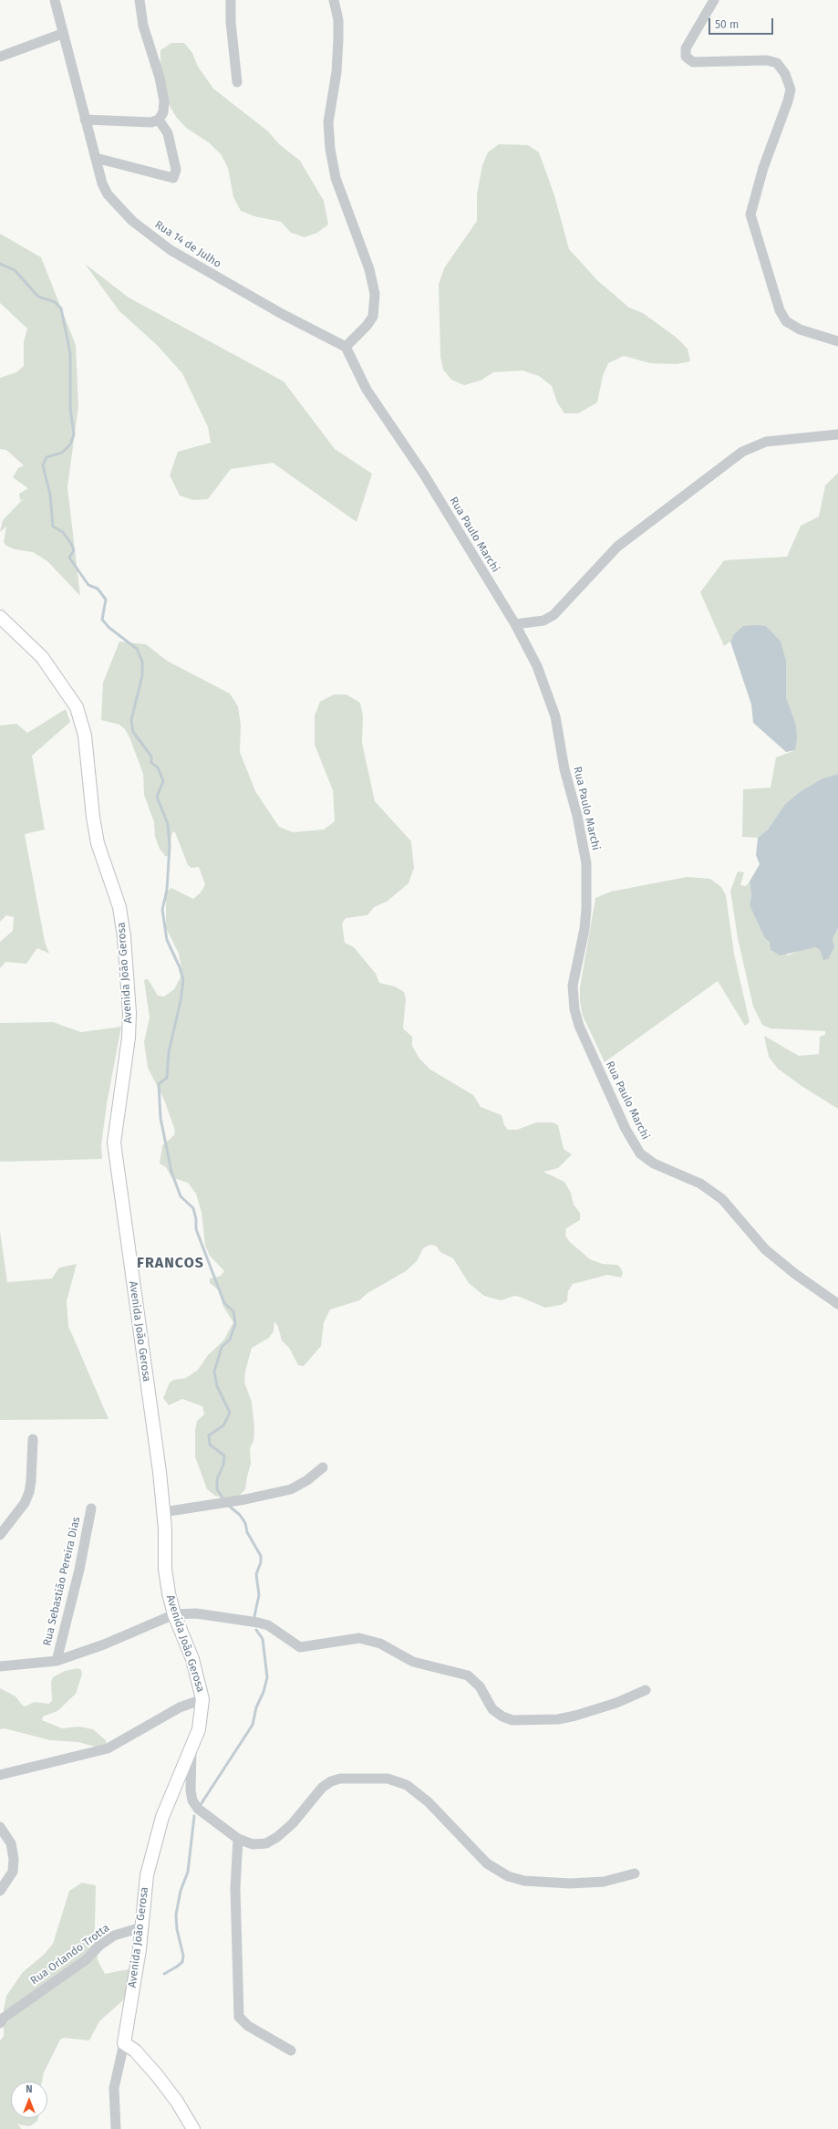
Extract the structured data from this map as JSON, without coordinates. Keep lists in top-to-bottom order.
{
  "streets": {
    "main road": ["Avenida João Gerosa"],
    "street": [
      "Rua 14 de Julho",
      "Rua Paulo Marchi",
      "Rua Sebastião Pereira Dias",
      "Rua Orlando Trotta"
    ]
  },
  "crossings": [
    ["Rua 14 de Julho", "Rua Paulo Marchi"],
    ["Avenida João Gerosa", "Rua Orlando Trotta"]
  ],
  "districts": ["FRANCOS"],
  "scale_bar": "50 m",
  "north": "top"
}
